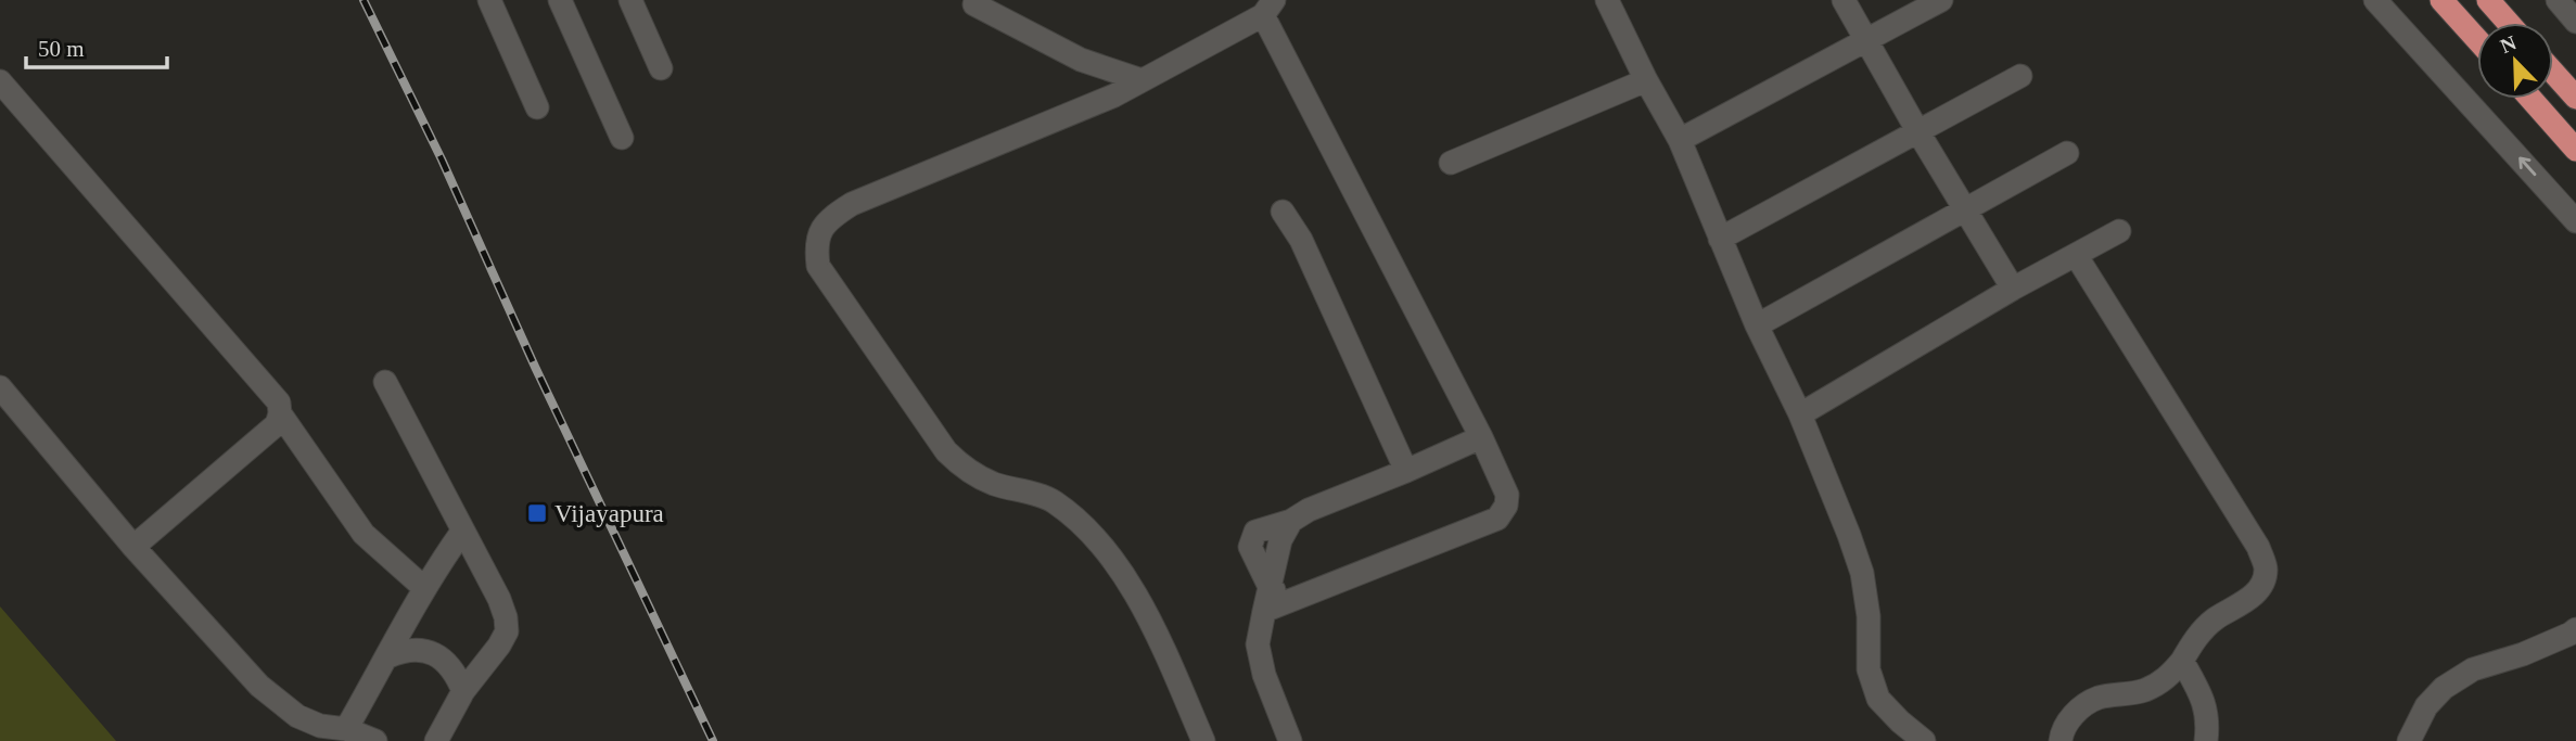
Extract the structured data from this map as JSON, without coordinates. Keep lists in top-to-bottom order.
{
  "places": {
    "transit": ["Vijayapura"]
  },
  "scale_bar": "50 m",
  "north": "top left"
}
